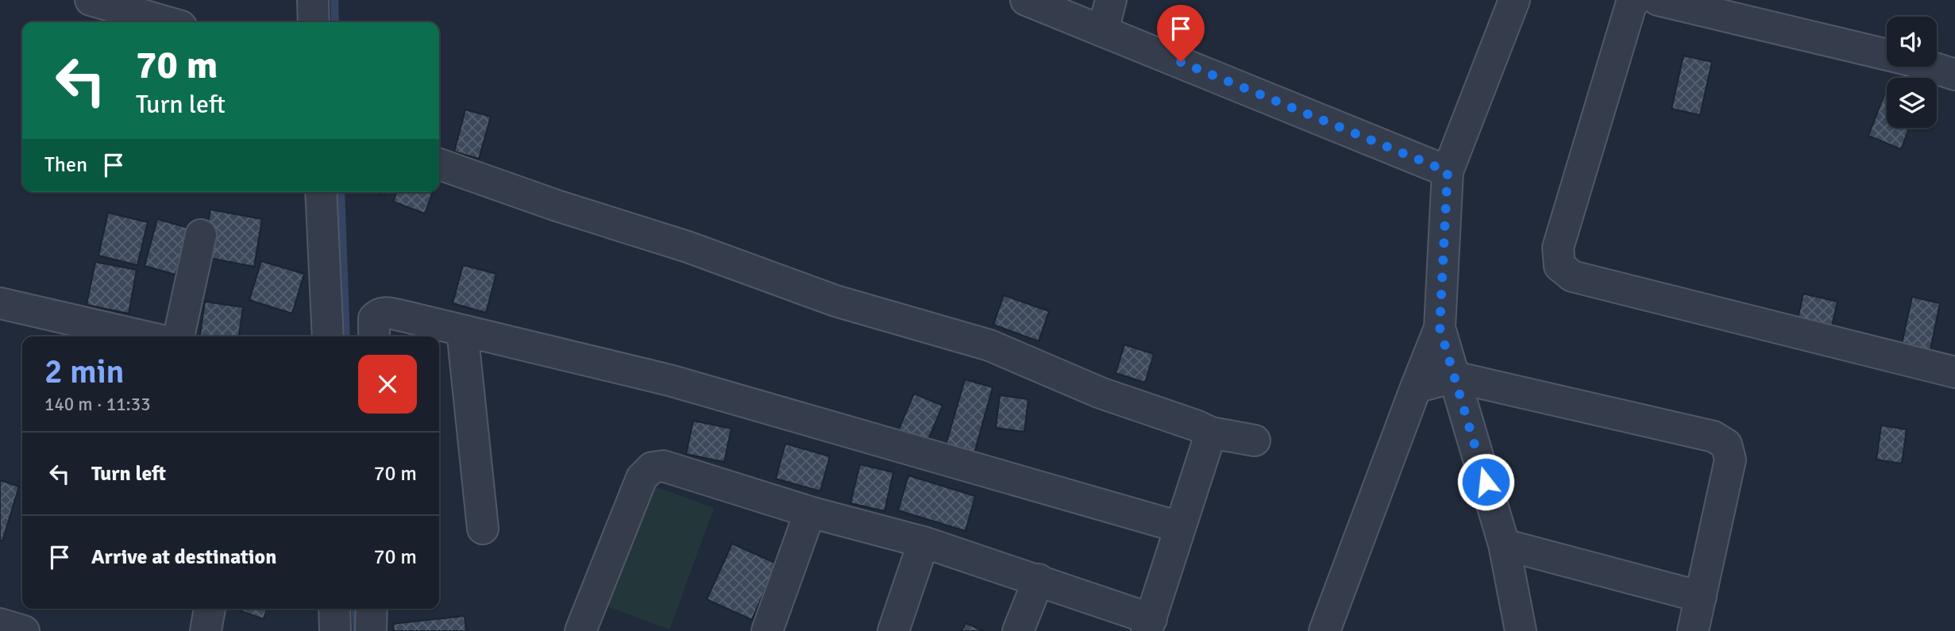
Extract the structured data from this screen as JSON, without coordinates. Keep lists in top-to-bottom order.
{
  "page": {
    "turn": ["70 m", "Turn left"],
    "then": "Then",
    "heading": ["2 min", "140 m · 11:33"],
    "list": [
      {
        "name": "Turn left",
        "value": "70 m"
      },
      {
        "name": "Arrive at destination",
        "value": "70 m"
      }
    ]
  }
}
